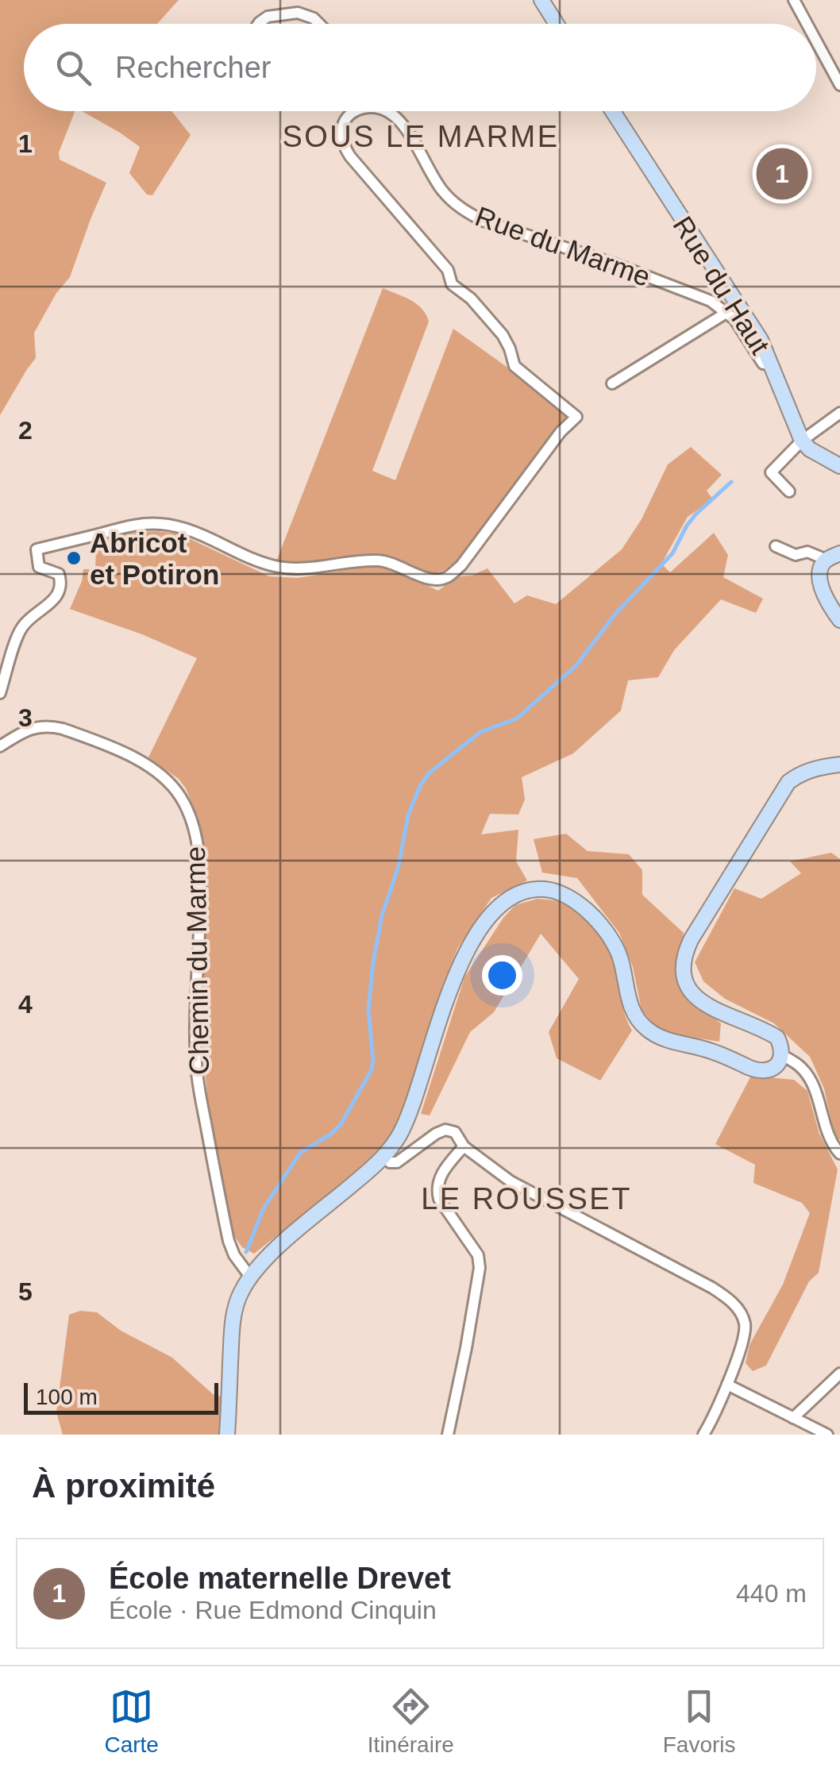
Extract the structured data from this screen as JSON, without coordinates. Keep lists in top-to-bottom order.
{
  "streets": {
    "street": ["Rue du Marme", "Rue du Haut", "Chemin du Marme"]
  },
  "crossings": [
    ["Rue du Marme", "Rue du Haut"]
  ],
  "districts": ["SOUS LE MARME", "LE ROUSSET"],
  "places": ["Abricot et Potiron"],
  "scale_bar": "100 m",
  "page": {
    "search": "Rechercher",
    "pins": "1",
    "scale": "100 m",
    "heading": "À proximité",
    "list": [
      {
        "mark": "1",
        "name": "École maternelle Drevet",
        "note": "École · Rue Edmond Cinquin",
        "value": "440 m"
      }
    ],
    "nav": ["Carte", "Itinéraire", "Favoris"]
  },
  "grid": {
    "rows": [
      "1",
      "2",
      "3",
      "4",
      "5"
    ]
  }
}
